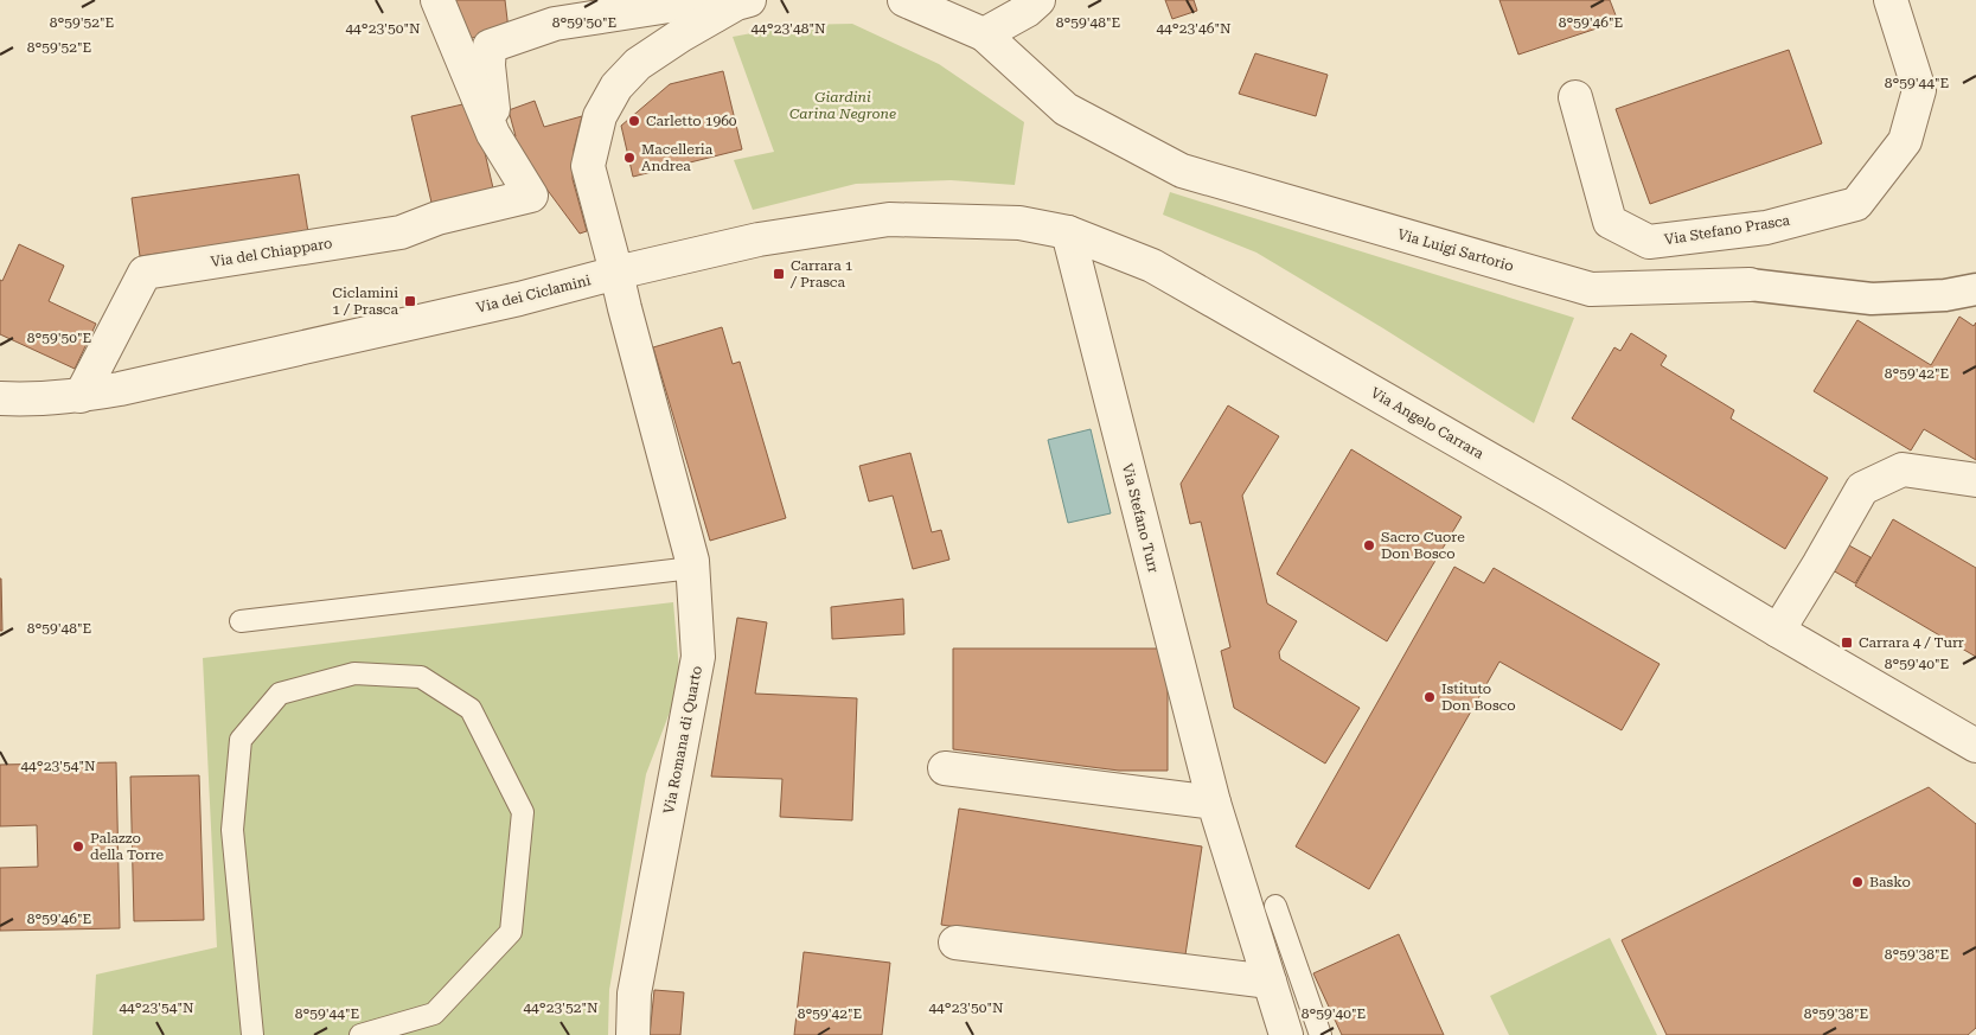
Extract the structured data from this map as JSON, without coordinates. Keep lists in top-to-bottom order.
{
  "streets": {
    "street": [
      "Via Stefano Prasca",
      "Via Luigi Sartorio",
      "Via del Chiapparo",
      "Via dei Ciclamini",
      "Via Angelo Carrara",
      "Via Stefano Turr",
      "Via Romana di Quarto"
    ]
  },
  "crossings": [
    ["Via del Chiapparo", "Via dei Ciclamini"],
    ["Via dei Ciclamini", "Via Angelo Carrara"],
    ["Via dei Ciclamini", "Via Stefano Turr"],
    ["Via dei Ciclamini", "Via Romana di Quarto"],
    ["Via Angelo Carrara", "Via Stefano Turr"]
  ],
  "parks": ["Giardini Carina Negrone"],
  "places": {
    "other": [
      "Carletto 1960",
      "Macelleria Andrea",
      "Sacro Cuore Don Bosco",
      "Istituto Don Bosco",
      "Palazzo della Torre",
      "Basko"
    ],
    "transit": ["Carrara 1 / Prasca", "Ciclamini 1 / Prasca", "Carrara 4 / Turr"]
  },
  "coordinates": [
    "8°59'52\"E",
    "8°59'50\"E",
    "8°59'46\"E",
    "8°59'48\"E",
    "44°23'50\"N",
    "44°23'48\"N",
    "44°23'46\"N",
    "8°59'44\"E",
    "8°59'42\"E",
    "8°59'40\"E",
    "44°23'54\"N",
    "8°59'38\"E",
    "44°23'52\"N"
  ]
}
